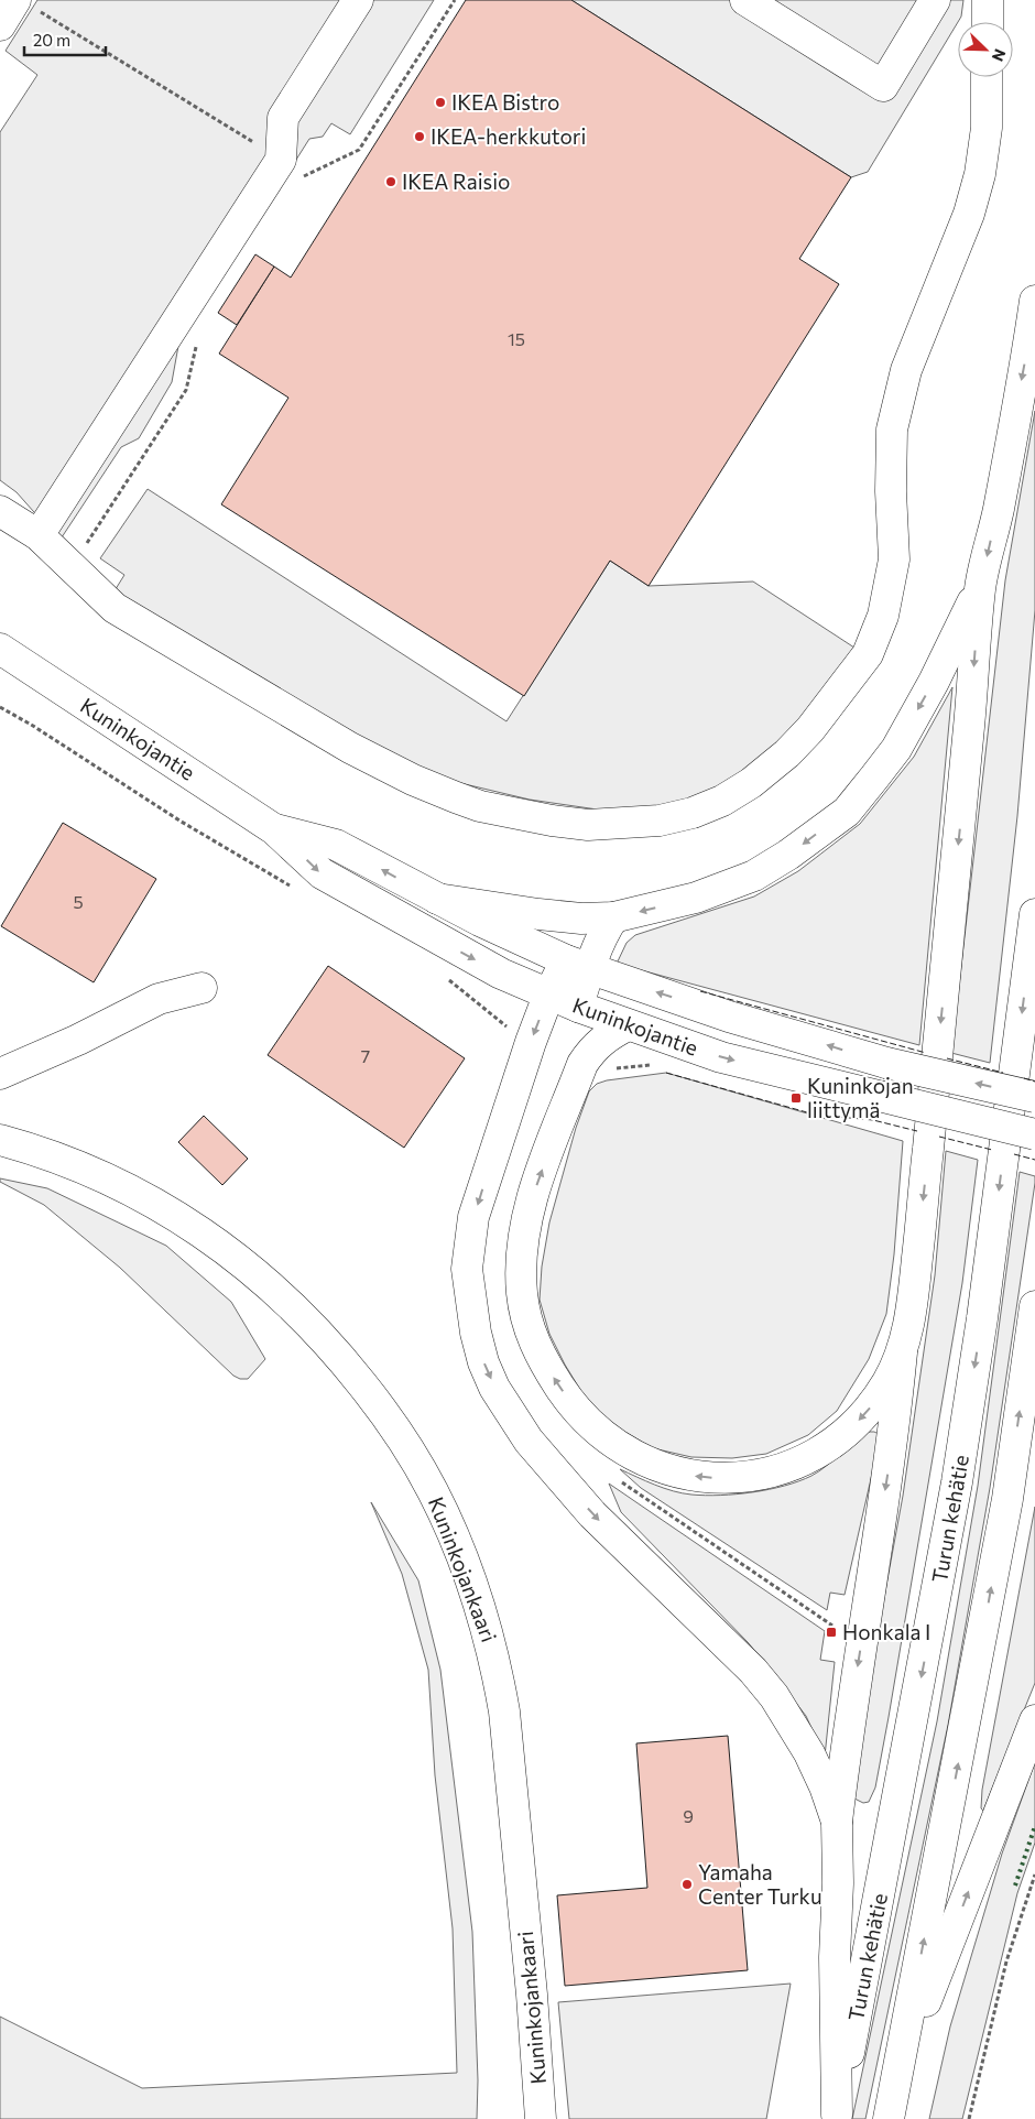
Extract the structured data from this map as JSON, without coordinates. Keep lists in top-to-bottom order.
{
  "streets": {
    "main road": ["Kuninkojantie", "Turun kehätie", "Kuninkojankaari"]
  },
  "places": {
    "other": [
      "IKEA Bistro",
      "IKEA-herkkutori",
      "IKEA Raisio",
      "Yamaha Center Turku"
    ],
    "transit": ["Kuninkojan liittymä", "Honkala I"]
  },
  "house_numbers": [
    "15",
    "5",
    "7",
    "9"
  ],
  "scale_bar": "20 m",
  "north": "bottom right"
}
